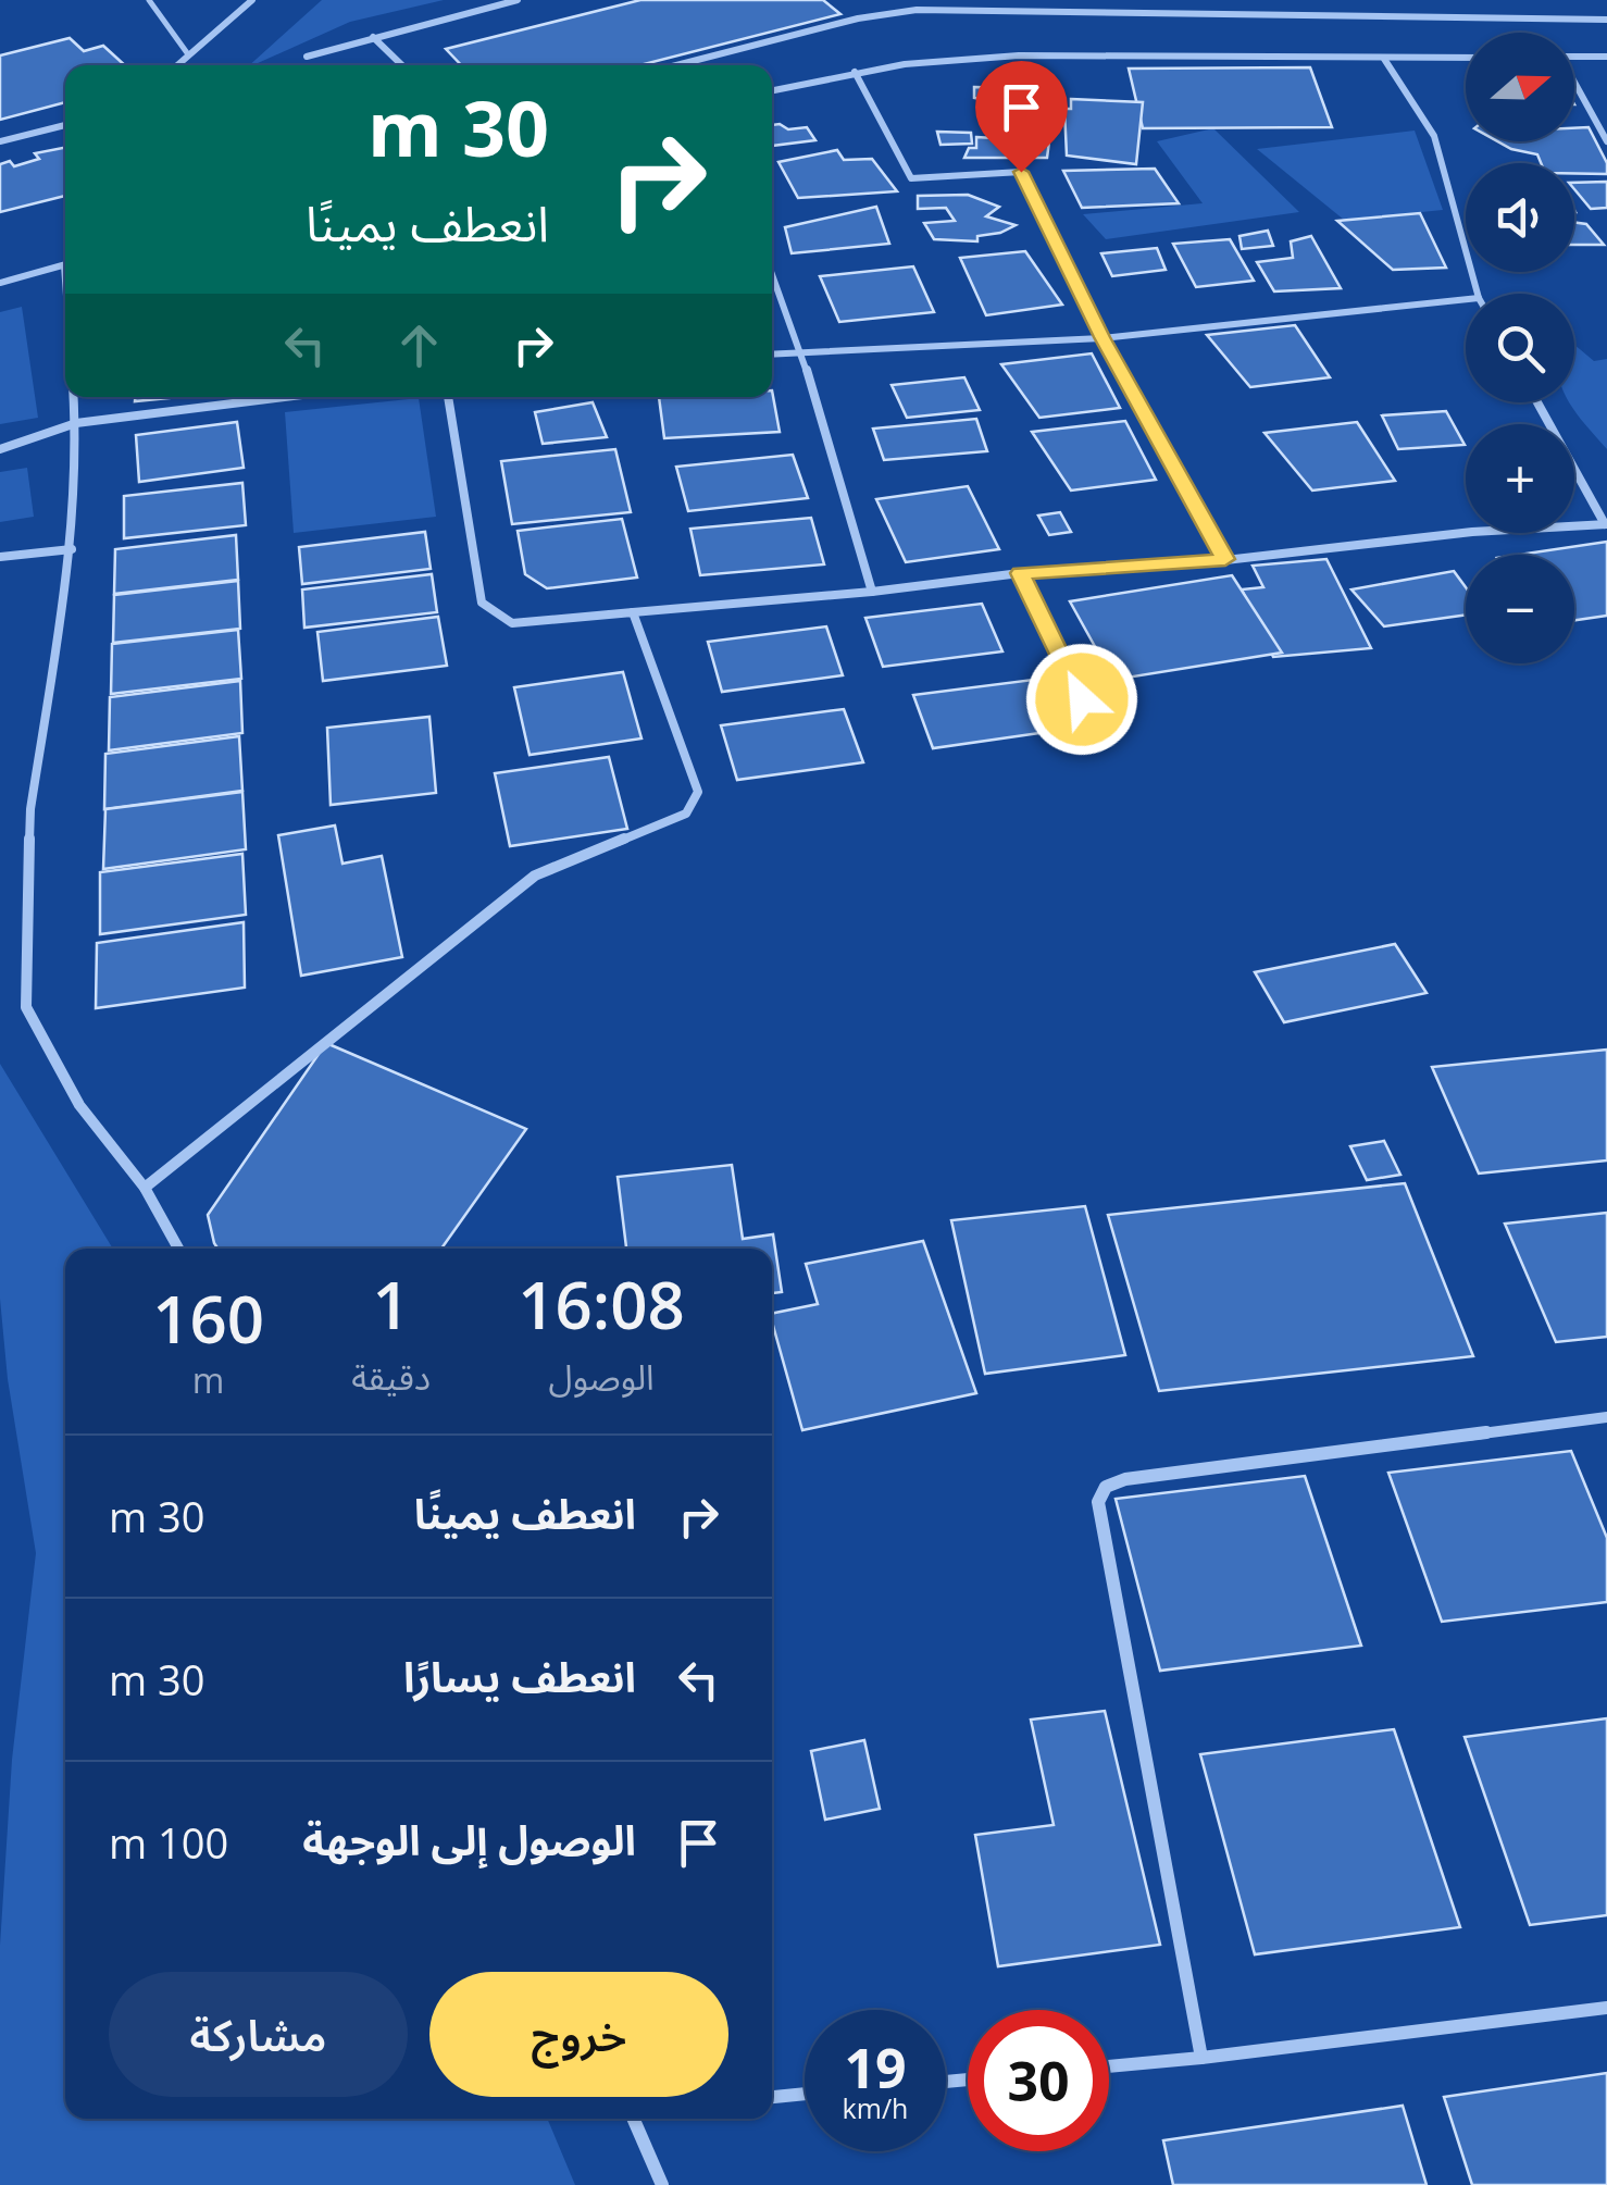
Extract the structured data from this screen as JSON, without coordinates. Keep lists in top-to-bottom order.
{
  "north": "right",
  "page": {
    "map_buttons": ["+", "−"],
    "turn": ["30 m", "انعطف يمينًا"],
    "eta": [
      "16:08",
      "الوصول",
      "1",
      "دقيقة",
      "160",
      "m"
    ],
    "list": [
      {
        "name": "انعطف يمينًا",
        "value": "30 m"
      },
      {
        "name": "انعطف يسارًا",
        "value": "30 m"
      },
      {
        "name": "الوصول إلى الوجهة",
        "value": "100 m"
      }
    ],
    "buttons": ["خروج", "مشاركة"],
    "speed": "19 km/h",
    "limit": "30"
  }
}
